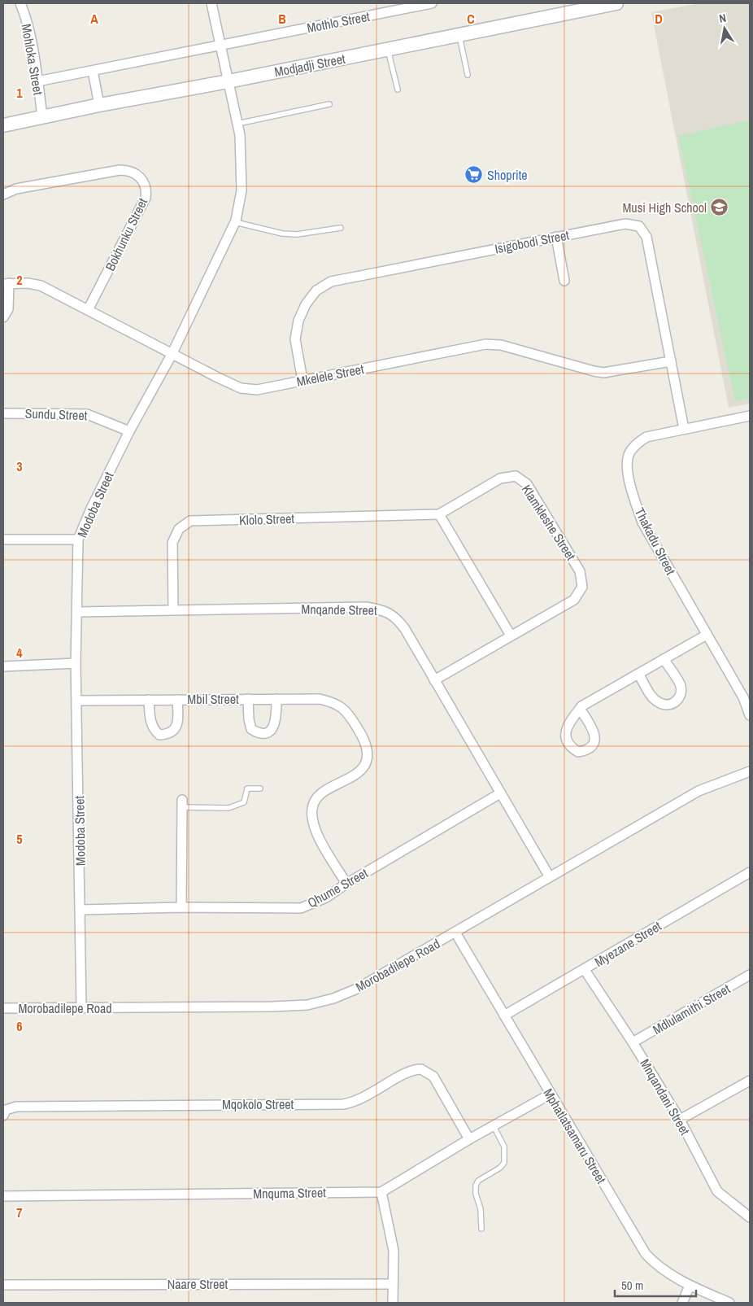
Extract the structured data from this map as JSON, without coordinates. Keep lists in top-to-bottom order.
{
  "streets": {
    "street": [
      "Mothlo Street",
      "Mohloka Street",
      "Modjadji Street",
      "Bokhunku Street",
      "Isigobodi Street",
      "Mkelele Street",
      "Sundu Street",
      "Modoba Street",
      "Klolo Street",
      "Klamkleshe Street",
      "Thakadu Street",
      "Mnqande Street",
      "Mbil Street",
      "Qhume Street",
      "Myezane Street",
      "Morobadilepe Road",
      "Mdlulamithi Street",
      "Mnqandani Street",
      "Mqokolo Street",
      "Mphatlatsamaru Street",
      "Mnquma Street",
      "Naare Street"
    ]
  },
  "crossings": [
    ["Mothlo Street", "Mohloka Street"],
    ["Mothlo Street", "Modoba Street"],
    ["Mohloka Street", "Modjadji Street"],
    ["Modjadji Street", "Modoba Street"],
    ["Bokhunku Street", "Mkelele Street"],
    ["Isigobodi Street", "Mkelele Street"],
    ["Isigobodi Street", "Thakadu Street"],
    ["Mkelele Street", "Modoba Street"],
    ["Sundu Street", "Modoba Street"],
    ["Modoba Street", "Mnqande Street"],
    ["Modoba Street", "Mbil Street"],
    ["Modoba Street", "Qhume Street"],
    ["Modoba Street", "Morobadilepe Road"],
    ["Klolo Street", "Klamkleshe Street"],
    ["Klolo Street", "Mnqande Street"],
    ["Klamkleshe Street", "Mnqande Street"],
    ["Mnqande Street", "Qhume Street"],
    ["Mnqande Street", "Morobadilepe Road"],
    ["Mbil Street", "Qhume Street"],
    ["Myezane Street", "Mnqandani Street"],
    ["Myezane Street", "Mphatlatsamaru Street"],
    ["Morobadilepe Road", "Mphatlatsamaru Street"],
    ["Mdlulamithi Street", "Mnqandani Street"]
  ],
  "places": {
    "supermarket": ["Shoprite"],
    "school or university": ["Musi High School"]
  },
  "scale_bar": "50 m",
  "north": "top",
  "grid": {
    "columns": [
      "A",
      "B",
      "C",
      "D"
    ],
    "rows": [
      "1",
      "2",
      "3",
      "4",
      "5",
      "6",
      "7"
    ]
  }
}
